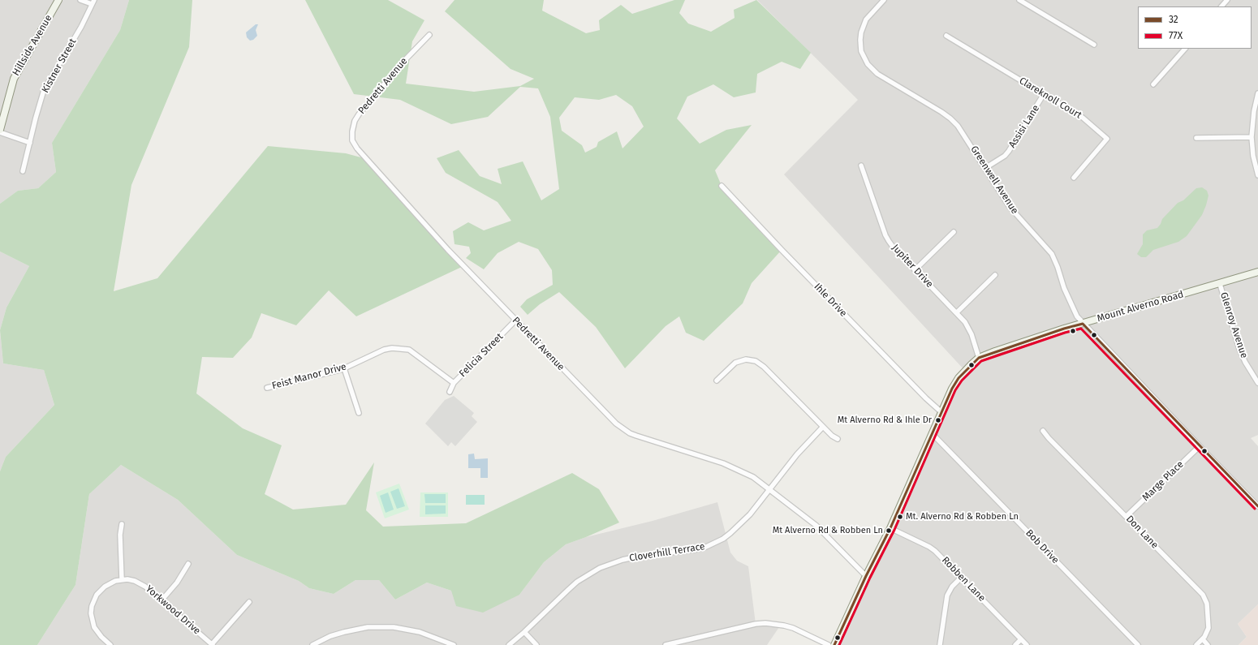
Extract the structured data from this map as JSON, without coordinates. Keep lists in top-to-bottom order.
{
  "streets": {
    "street": [
      "Hillside Avenue",
      "Kistner Street",
      "Pedretti Avenue",
      "Clareknoll Court",
      "Assisi Lane",
      "Greenwell Avenue",
      "Jupiter Drive",
      "Ihle Drive",
      "Mount Alverno Road",
      "Glenroy Avenue",
      "Felicia Street",
      "Feist Manor Drive",
      "Marge Place",
      "Don Lane",
      "Bob Drive",
      "Cloverhill Terrace",
      "Robben Lane",
      "Yorkwood Drive"
    ]
  },
  "crossings": [
    ["Pedretti Avenue", "Mount Alverno Road"],
    ["Pedretti Avenue", "Felicia Street"],
    ["Pedretti Avenue", "Cloverhill Terrace"],
    ["Clareknoll Court", "Assisi Lane"],
    ["Assisi Lane", "Greenwell Avenue"],
    ["Greenwell Avenue", "Mount Alverno Road"],
    ["Greenwell Avenue", "Marge Place"],
    ["Jupiter Drive", "Mount Alverno Road"],
    ["Ihle Drive", "Mount Alverno Road"],
    ["Mount Alverno Road", "Glenroy Avenue"],
    ["Mount Alverno Road", "Bob Drive"],
    ["Mount Alverno Road", "Robben Lane"],
    ["Felicia Street", "Feist Manor Drive"],
    ["Marge Place", "Don Lane"]
  ],
  "places": ["Mt Alverno Rd & Ihle Dr", "Mt. Alverno Rd & Robben Ln", "Mt Alverno Rd & Robben Ln"],
  "lines": ["transit line 32", "transit line 77X"],
  "legend": ["32", "77X"]
}
